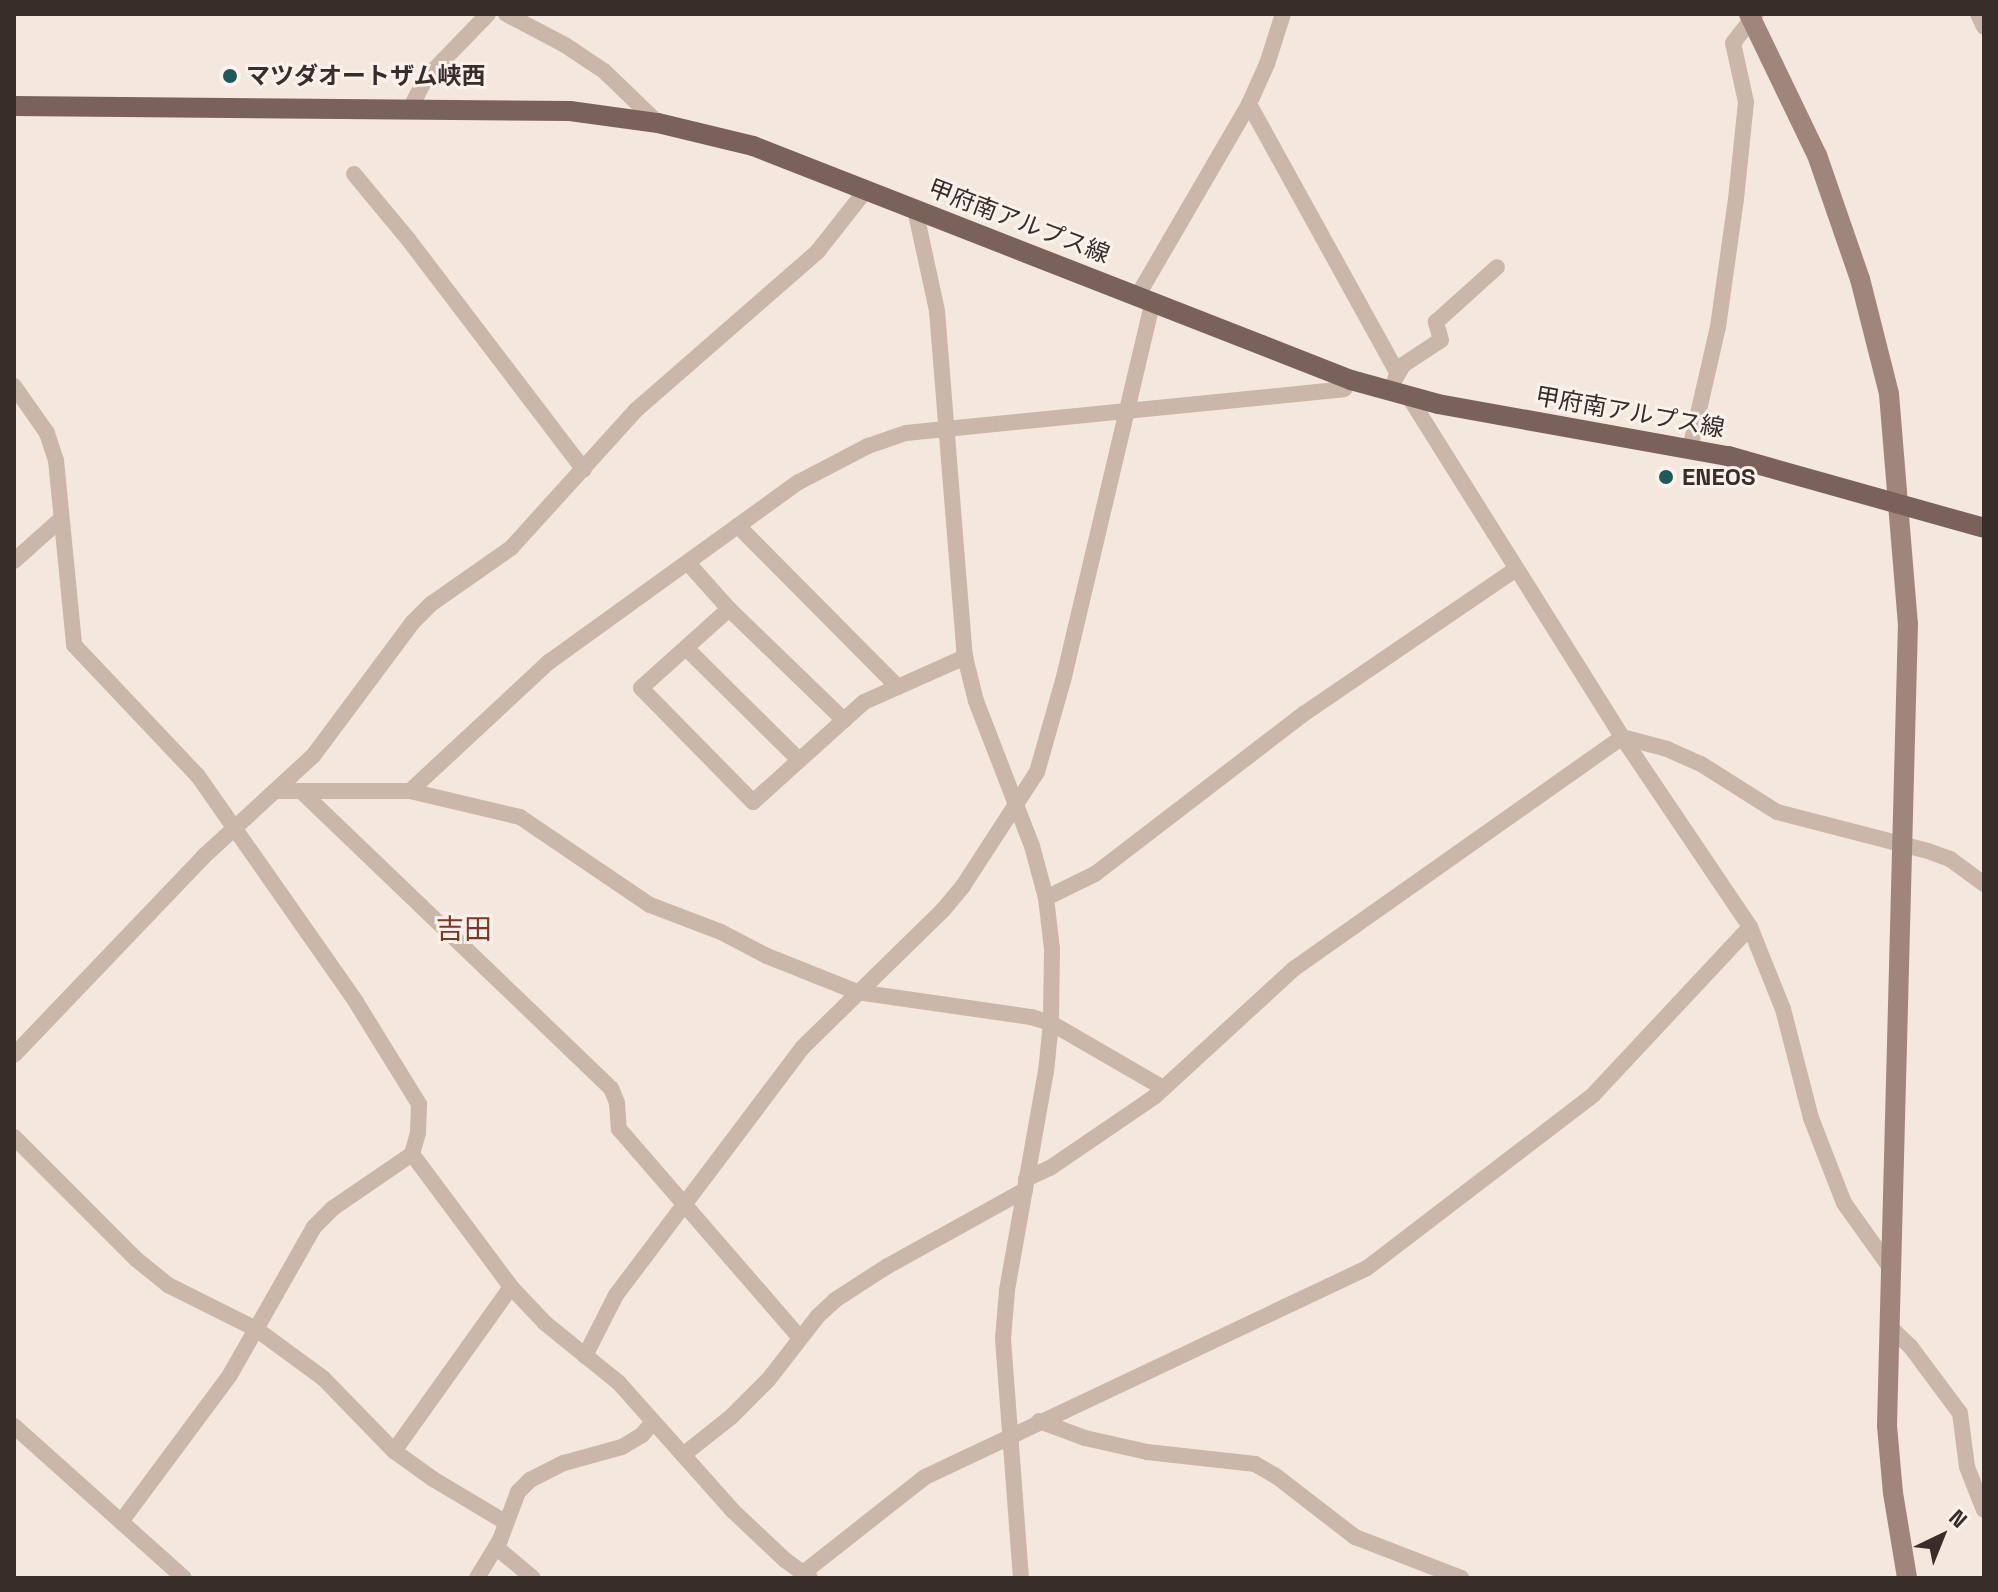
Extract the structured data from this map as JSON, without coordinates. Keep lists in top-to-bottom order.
{
  "streets": {
    "main road": ["甲府南アルプス線"]
  },
  "districts": ["吉田"],
  "places": ["マツダオートザム峡西", "ENEOS"],
  "north": "top right"
}
